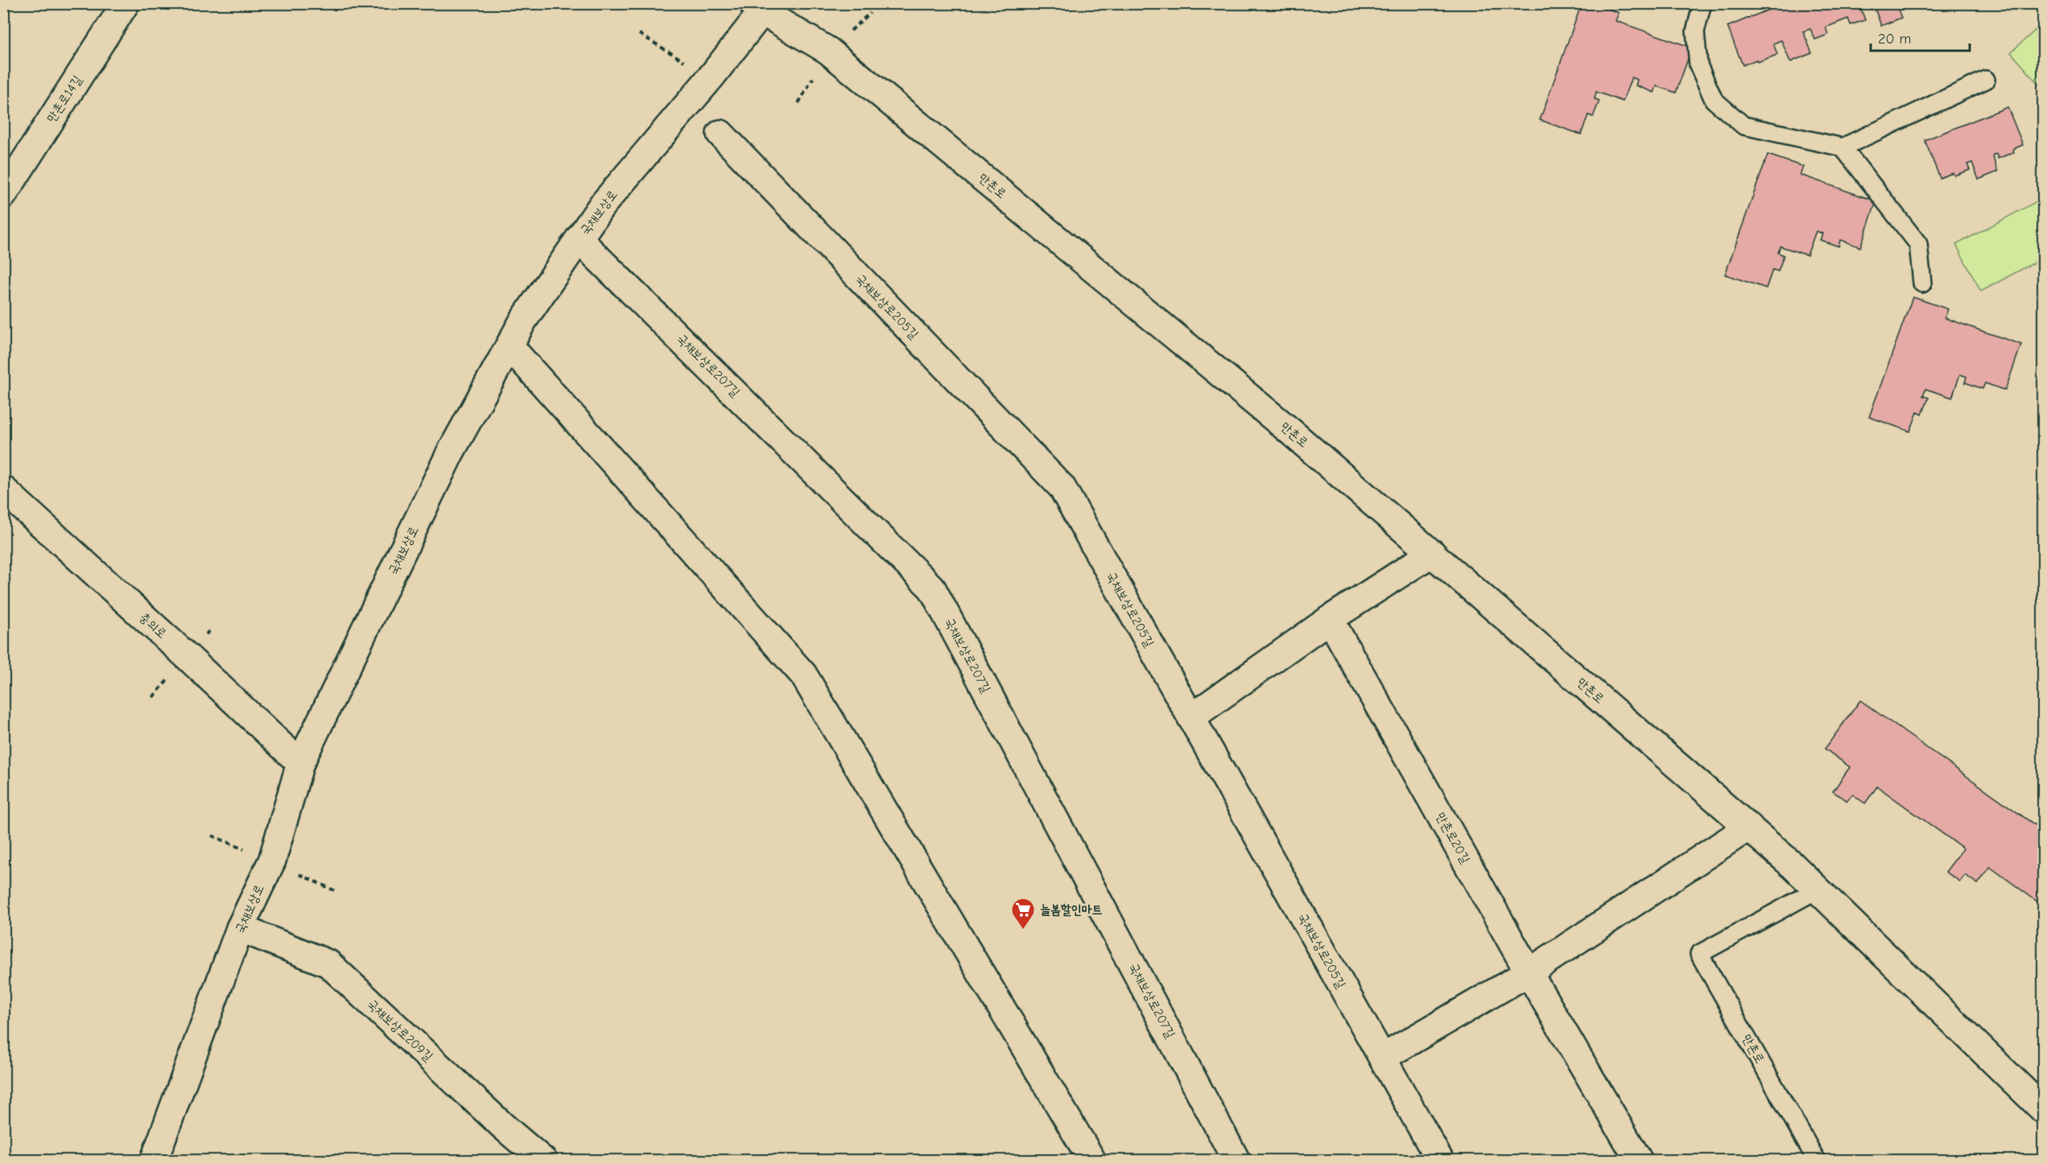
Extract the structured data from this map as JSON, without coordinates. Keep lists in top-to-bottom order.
{
  "streets": {
    "street": [
      "만촌로14길",
      "만촌로",
      "국채보상로",
      "국채보상로205길",
      "국채보상로207길",
      "충의로",
      "만촌로20길",
      "국채보상로209길"
    ]
  },
  "crossings": [
    ["만촌로", "국채보상로"],
    ["국채보상로", "국채보상로207길"],
    ["국채보상로", "충의로"],
    ["국채보상로", "국채보상로209길"]
  ],
  "places": {
    "supermarket": ["늘봄할인마트"]
  },
  "scale_bar": "20 m"
}
